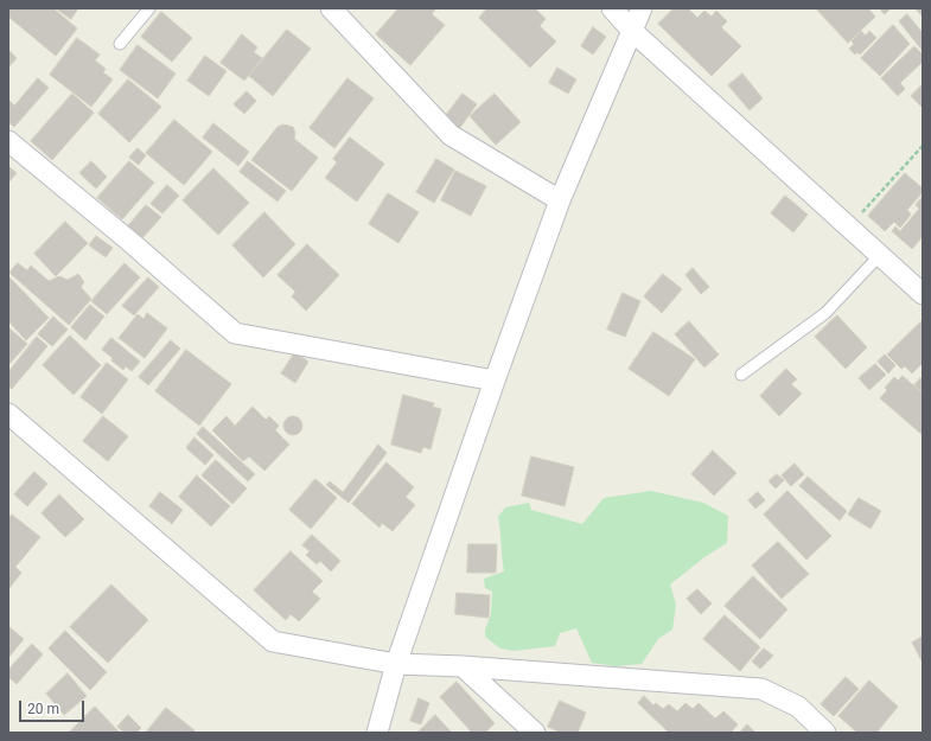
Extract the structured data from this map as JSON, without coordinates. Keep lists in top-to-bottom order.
{
  "scale_bar": "20 m"
}
